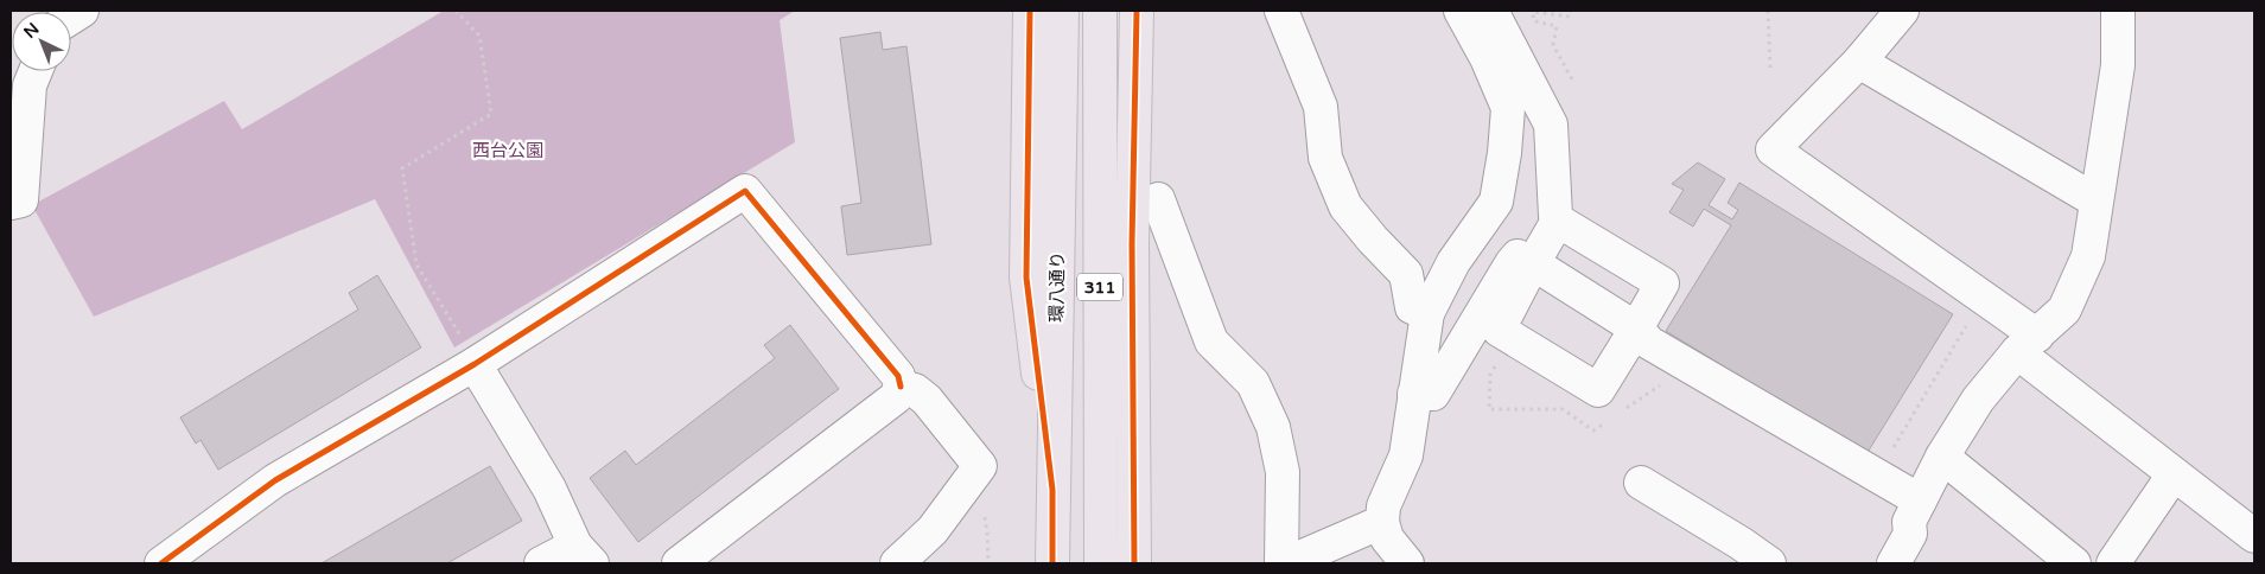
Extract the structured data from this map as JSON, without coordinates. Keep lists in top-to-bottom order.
{
  "streets": {
    "main road": ["環八通り", "311"]
  },
  "parks": ["西台公園"],
  "north": "top left"
}
